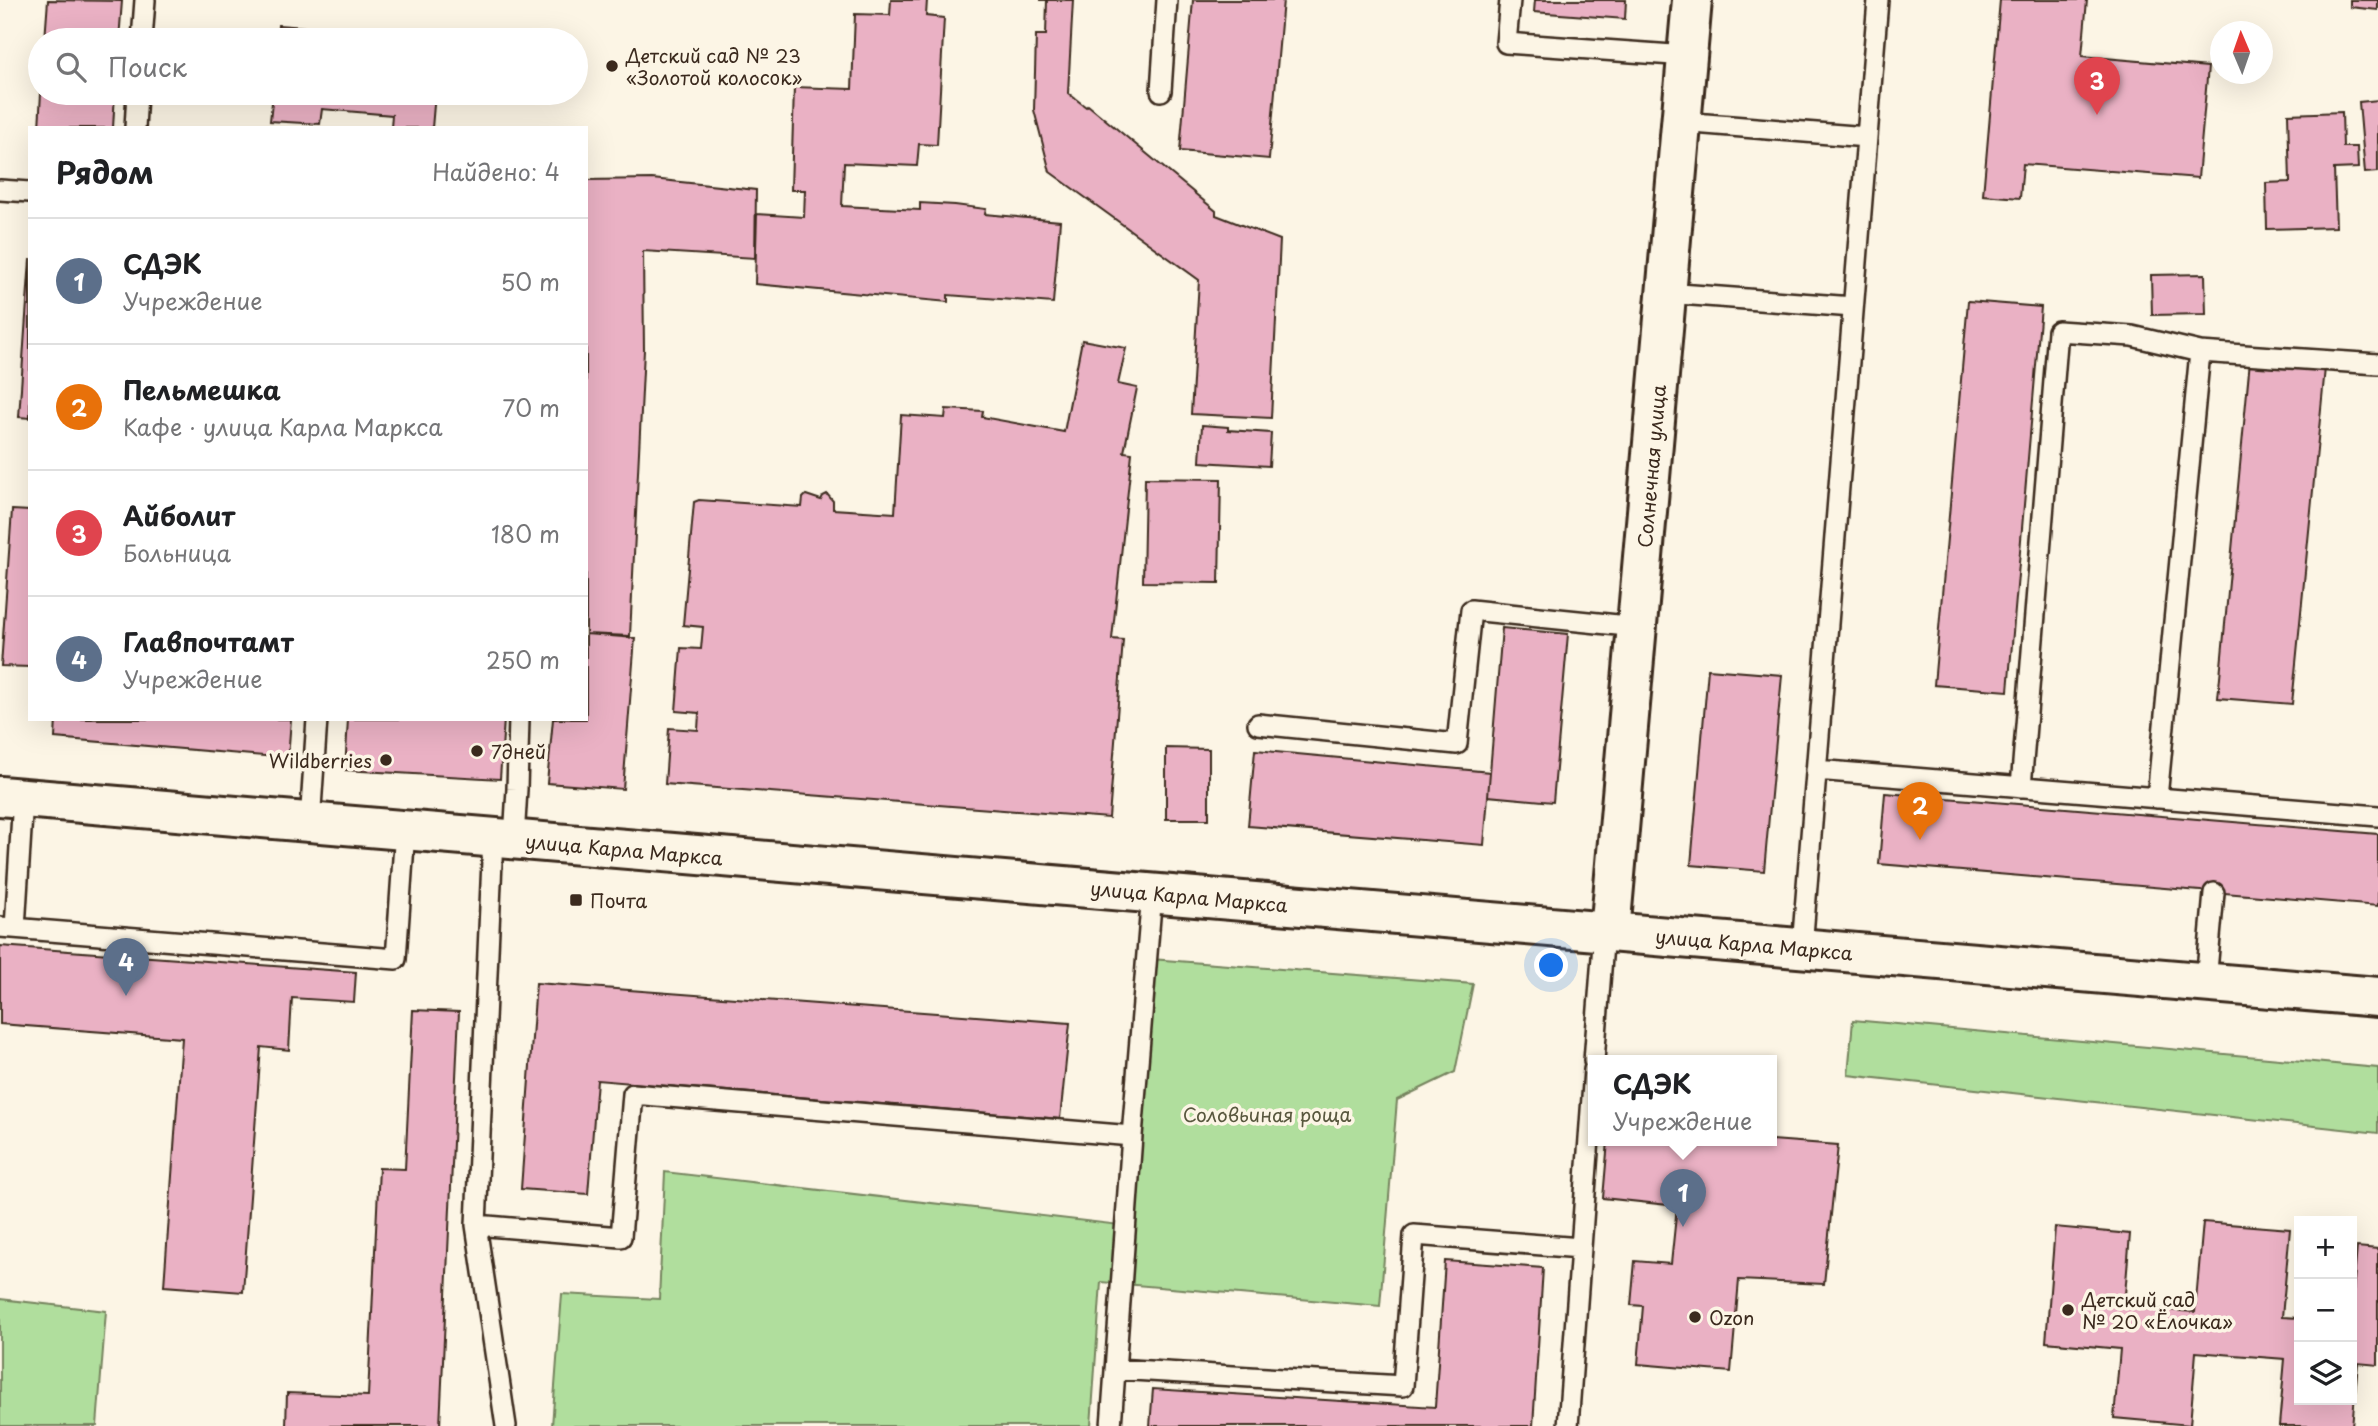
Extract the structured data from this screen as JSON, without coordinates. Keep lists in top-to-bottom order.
{
  "streets": {
    "street": ["Солнечная улица", "улица Карла Маркса"]
  },
  "crossings": [
    ["Солнечная улица", "улица Карла Маркса"]
  ],
  "parks": ["Соловьиная роща"],
  "places": {
    "other": [
      "Детский сад № 23 «Золотой колосок»",
      "7дней",
      "Wildberries",
      "Детский сад № 20 «Ёлочка»",
      "Ozon"
    ],
    "transit": ["Почта"]
  },
  "north": "top",
  "page": {
    "search": "Поиск",
    "pins": [
      "3",
      "2",
      "4",
      "1"
    ],
    "heading": ["Рядом", "Найдено: 4"],
    "list": [
      {
        "mark": "1",
        "name": "СДЭК",
        "note": "Учреждение",
        "value": "50 m"
      },
      {
        "mark": "2",
        "name": "Пельмешка",
        "note": "Кафе · улица Карла Маркса",
        "value": "70 m"
      },
      {
        "mark": "3",
        "name": "Айболит",
        "note": "Больница",
        "value": "180 m"
      },
      {
        "mark": "4",
        "name": "Главпочтамт",
        "note": "Учреждение",
        "value": "250 m"
      }
    ],
    "popup": ["СДЭК", "Учреждение"],
    "map_buttons": ["+", "−"]
  }
}
